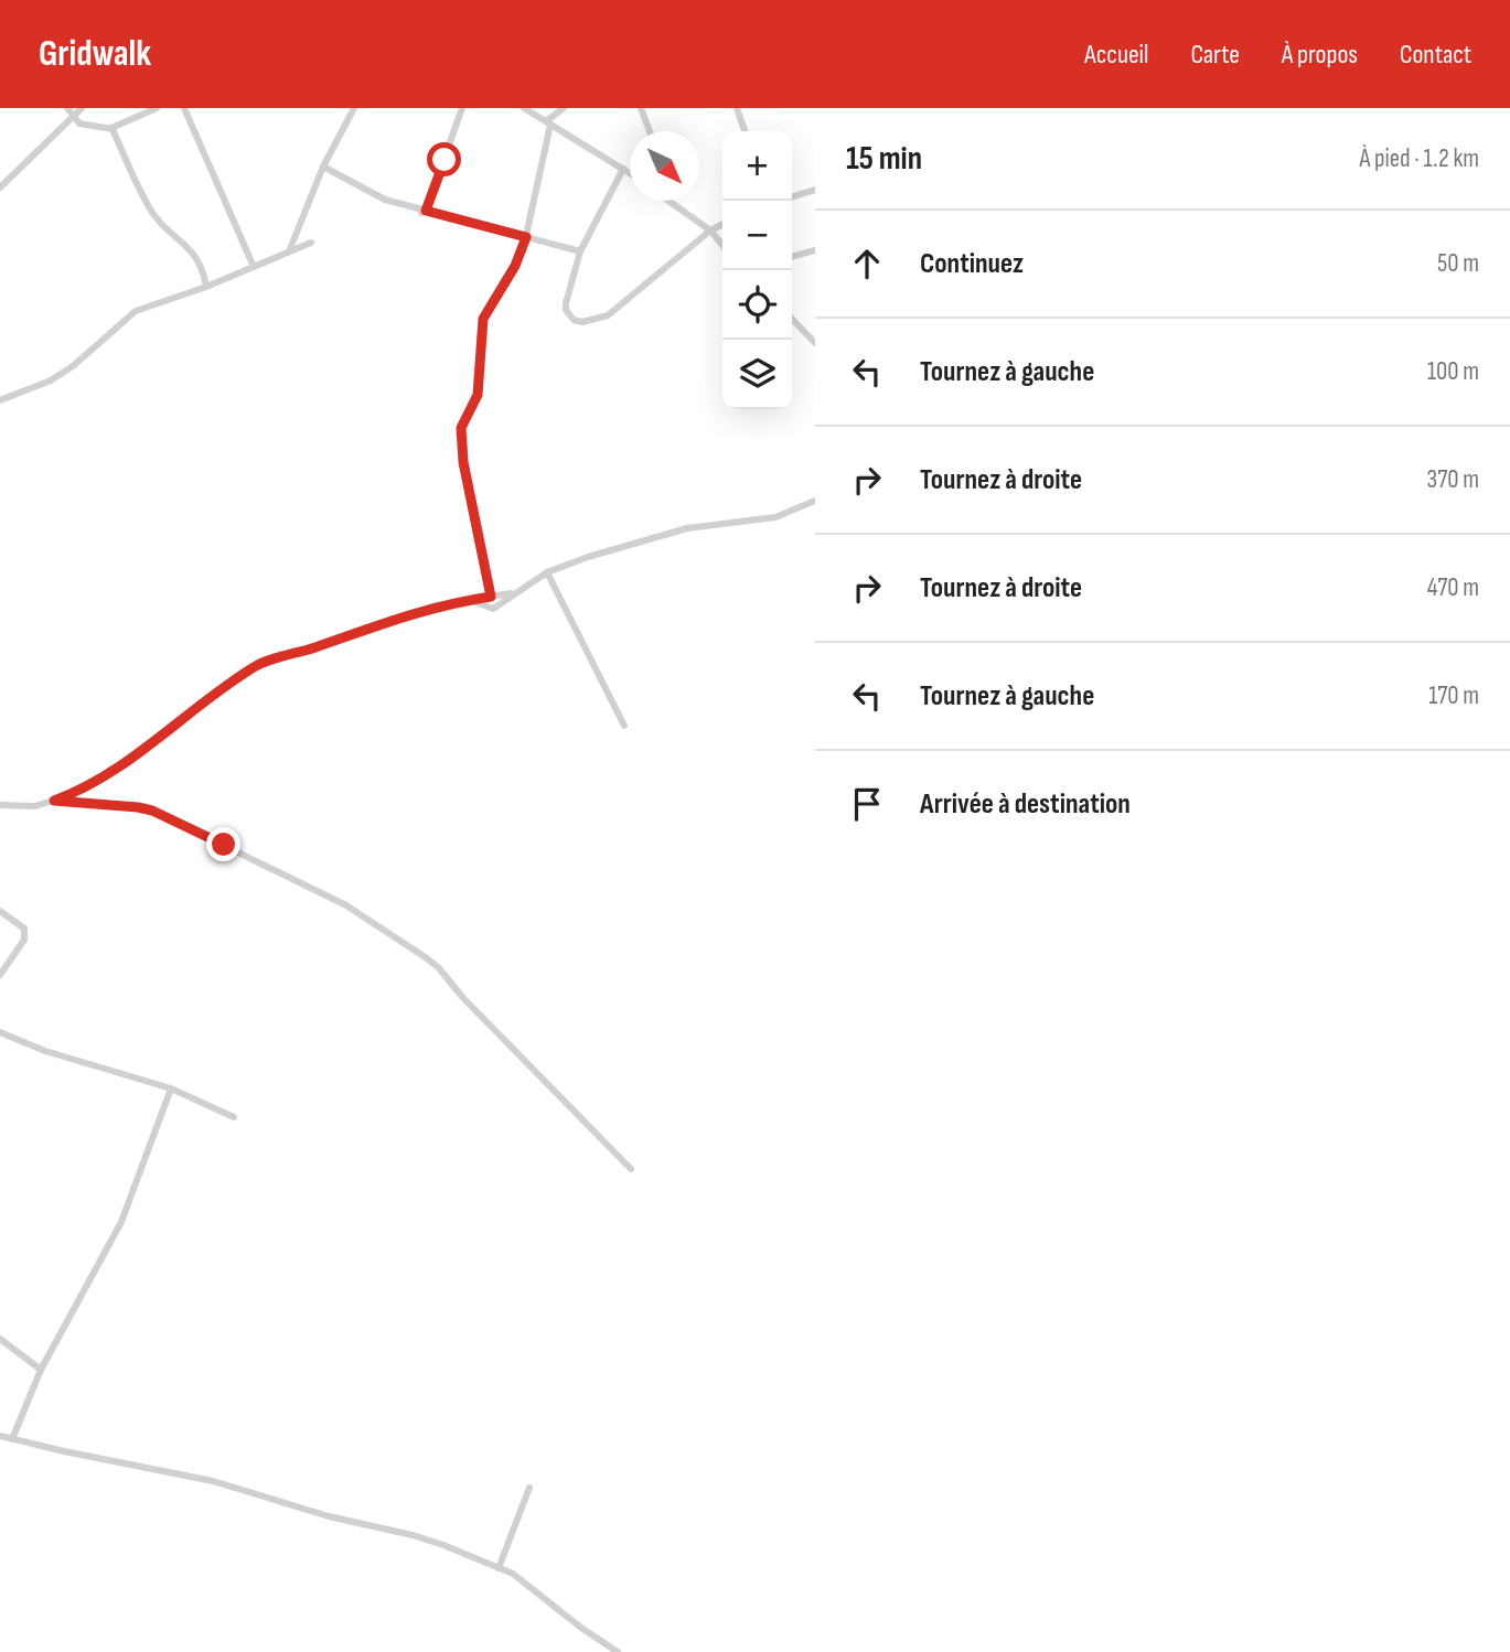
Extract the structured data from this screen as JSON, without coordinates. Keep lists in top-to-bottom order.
{
  "north": "bottom right",
  "page": {
    "header": "Gridwalk",
    "nav": [
      "Accueil",
      "Carte",
      "À propos",
      "Contact"
    ],
    "heading": ["15 min", "À pied · 1.2 km"],
    "map_buttons": ["+", "−"],
    "list": [
      ["Continuez", "50 m"],
      ["Tournez à gauche", "100 m"],
      ["Tournez à droite", "370 m"],
      ["Tournez à droite", "470 m"],
      ["Tournez à gauche", "170 m"],
      "Arrivée à destination"
    ]
  }
}
